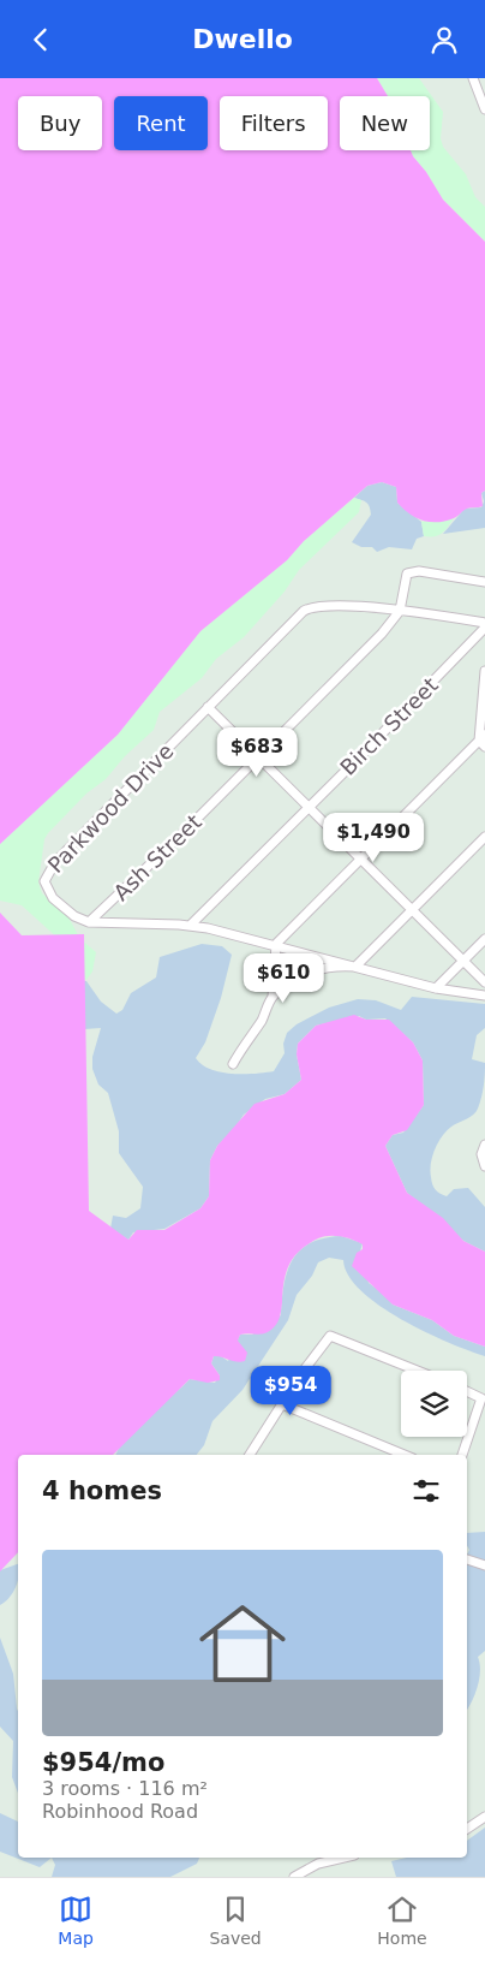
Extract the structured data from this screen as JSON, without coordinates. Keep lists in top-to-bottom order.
{
  "streets": {
    "street": ["Birch Street", "Parkwood Drive", "Ash Street"]
  },
  "crossings": [
    ["Birch Street", "Parkwood Drive"],
    ["Parkwood Drive", "Ash Street"]
  ],
  "page": {
    "header": "Dwello",
    "chip": [
      "Buy",
      "Rent",
      "Filters",
      "New"
    ],
    "price": [
      "$683",
      "$1,490",
      "$610",
      "$954"
    ],
    "heading": "4 homes",
    "list": [
      {
        "name": "$954/mo",
        "note": "3 rooms · 116 m² · Robinhood Road"
      }
    ],
    "tabs": ["Map", "Saved", "Home"]
  }
}
